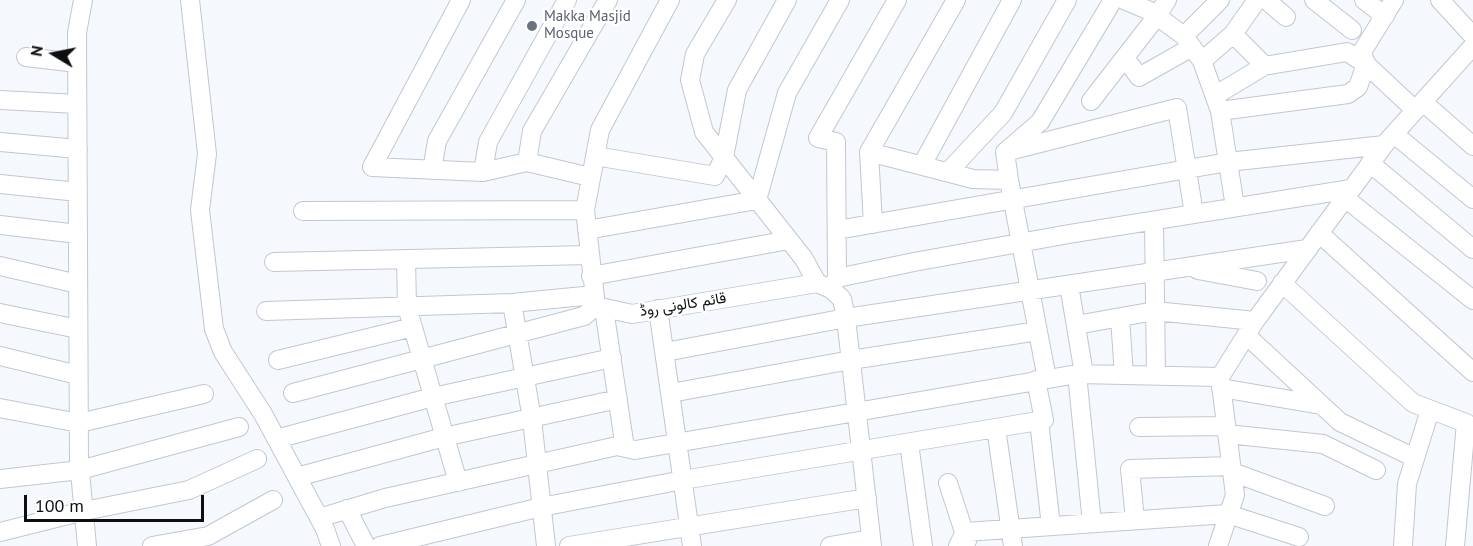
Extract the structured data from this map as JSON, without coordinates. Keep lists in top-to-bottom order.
{
  "streets": {
    "street": ["قائم کالونی روڈ"]
  },
  "places": ["Makka Masjid Mosque"],
  "scale_bar": "100 m",
  "north": "left"
}
